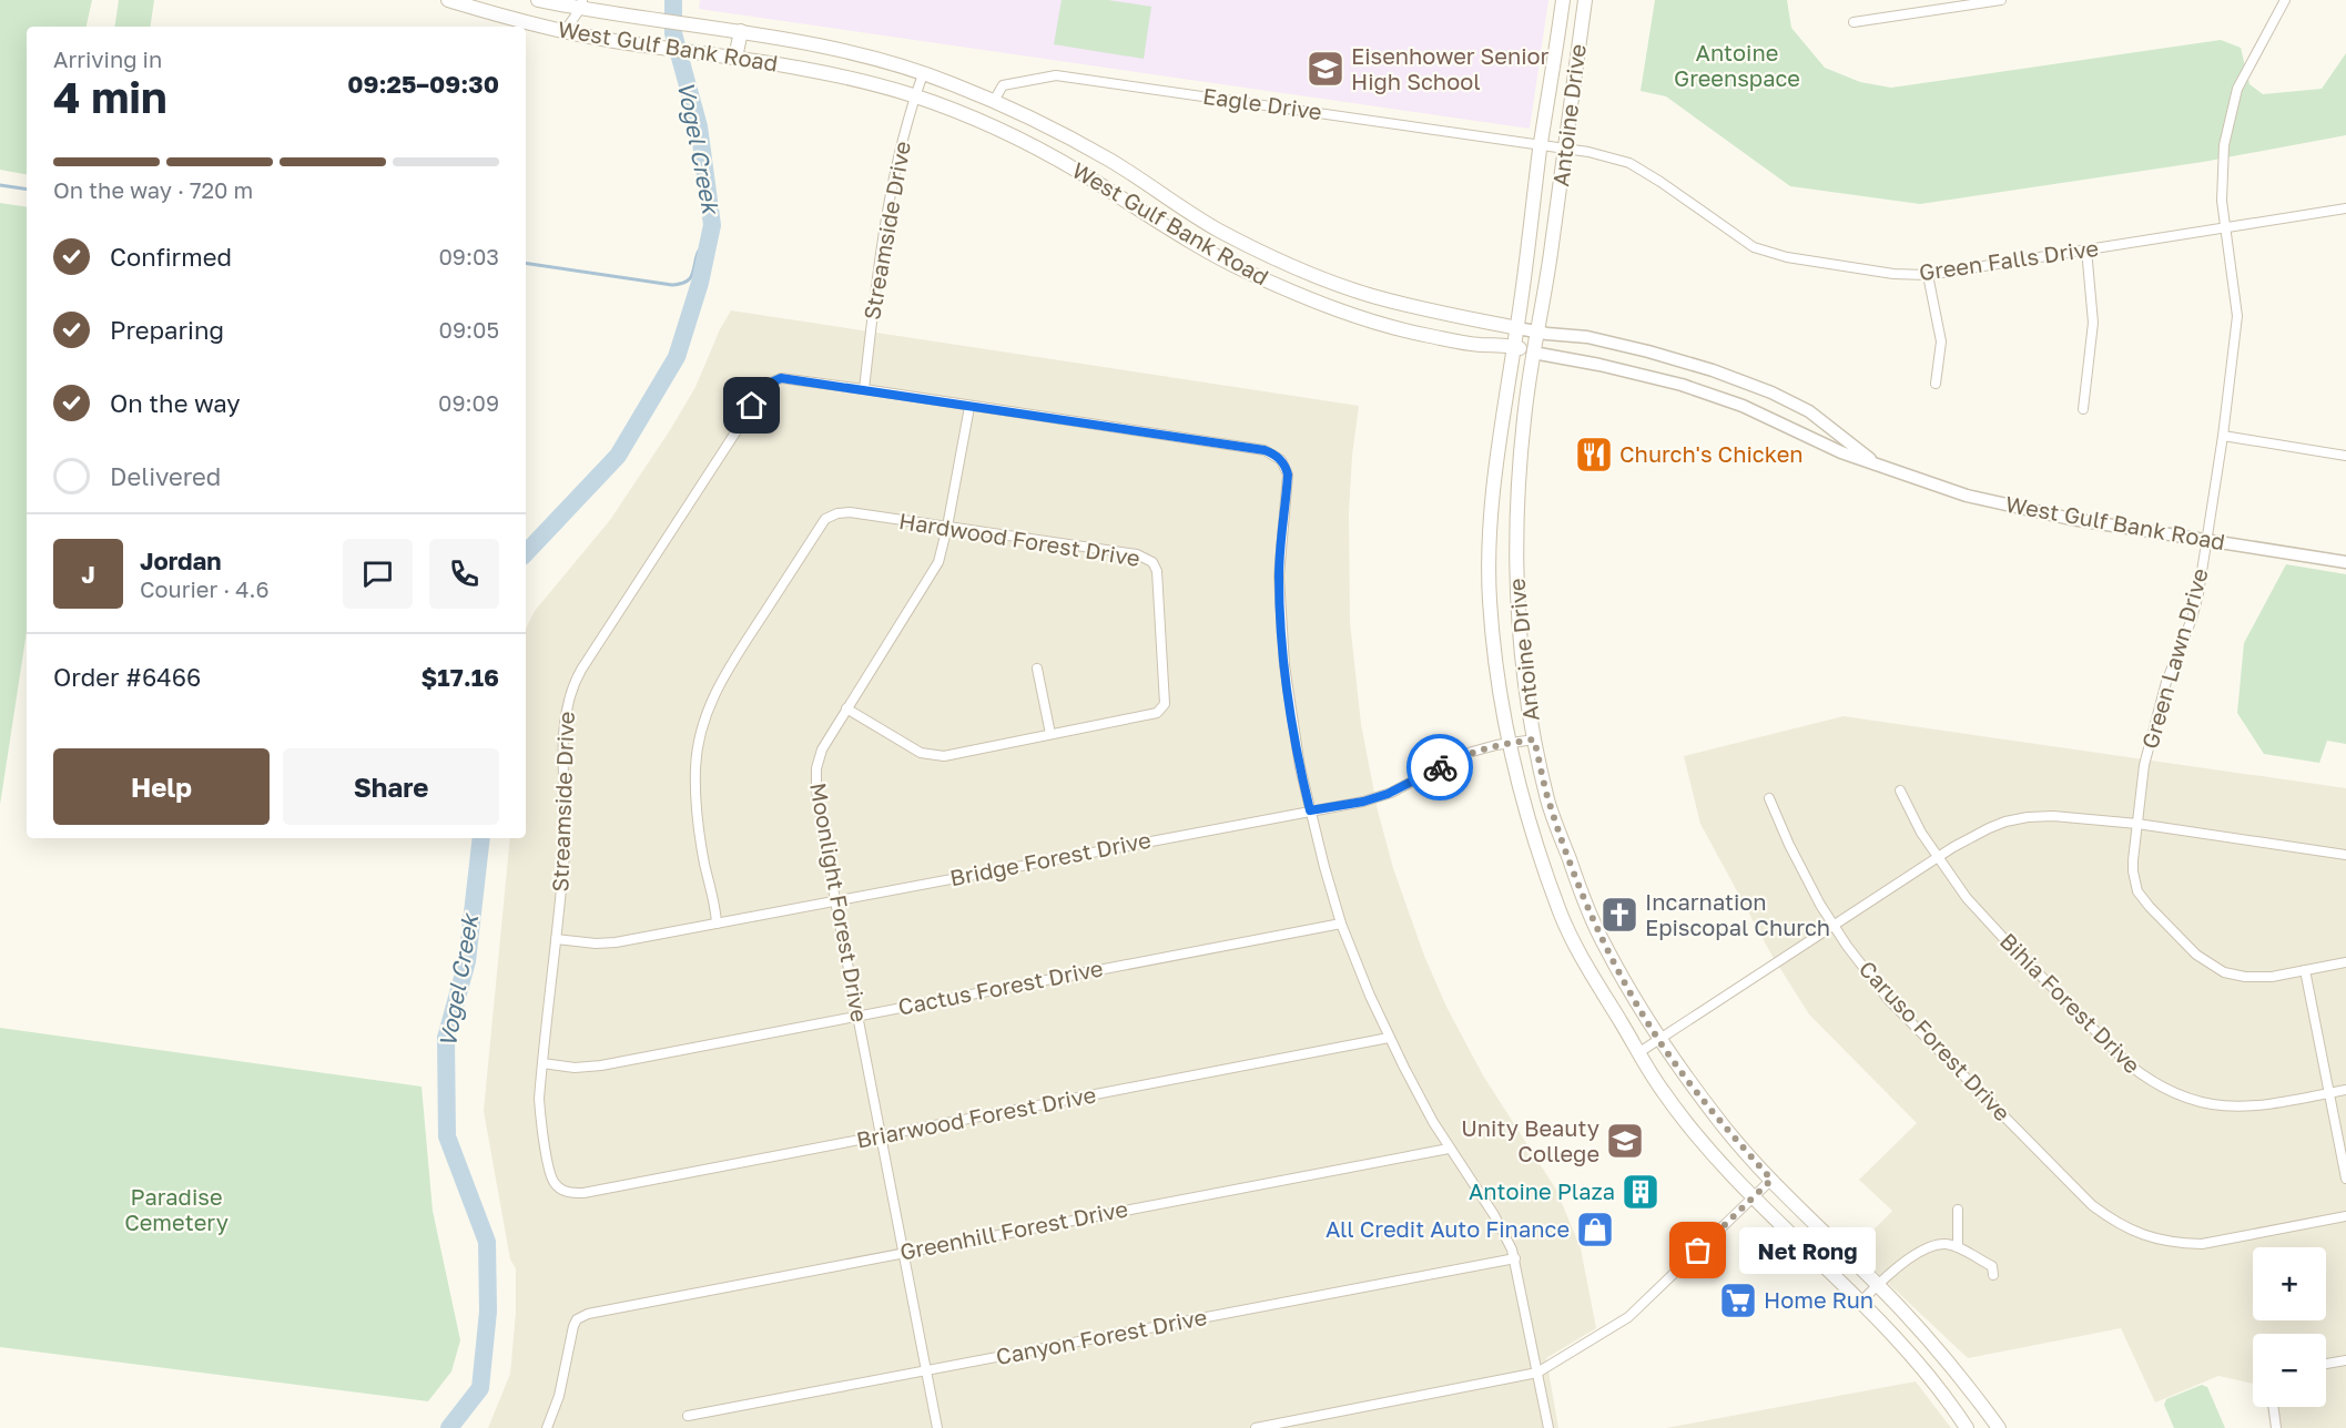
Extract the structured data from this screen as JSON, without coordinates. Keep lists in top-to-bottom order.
{
  "streets": {
    "main road": ["West Gulf Bank Road", "Antoine Drive"],
    "street": [
      "Eagle Drive",
      "Streamside Drive",
      "Green Falls Drive",
      "Hardwood Forest Drive",
      "Green Lawn Drive",
      "Bridge Forest Drive",
      "Moonlight Forest Drive",
      "Cactus Forest Drive",
      "Bihia Forest Drive",
      "Caruso Forest Drive",
      "Briarwood Forest Drive",
      "Greenhill Forest Drive",
      "Canyon Forest Drive"
    ]
  },
  "crossings": [
    ["West Gulf Bank Road", "Eagle Drive"],
    ["West Gulf Bank Road", "Antoine Drive"],
    ["West Gulf Bank Road", "Streamside Drive"],
    ["West Gulf Bank Road", "Green Lawn Drive"],
    ["Eagle Drive", "Antoine Drive"],
    ["Eagle Drive", "Green Falls Drive"],
    ["Antoine Drive", "Green Falls Drive"],
    ["Antoine Drive", "Bridge Forest Drive"],
    ["Streamside Drive", "Bridge Forest Drive"],
    ["Streamside Drive", "Cactus Forest Drive"],
    ["Streamside Drive", "Briarwood Forest Drive"],
    ["Green Falls Drive", "Green Lawn Drive"],
    ["Hardwood Forest Drive", "Bridge Forest Drive"],
    ["Hardwood Forest Drive", "Moonlight Forest Drive"],
    ["Bridge Forest Drive", "Moonlight Forest Drive"],
    ["Moonlight Forest Drive", "Cactus Forest Drive"],
    ["Moonlight Forest Drive", "Briarwood Forest Drive"],
    ["Moonlight Forest Drive", "Greenhill Forest Drive"],
    ["Moonlight Forest Drive", "Canyon Forest Drive"]
  ],
  "water": ["Vogel Creek"],
  "parks": ["Antoine Greenspace", "Paradise Cemetery"],
  "places": {
    "school or university": ["Eisenhower Senior High School", "Unity Beauty College"],
    "restaurant": ["Church's Chicken"],
    "church": ["Incarnation Episcopal Church"],
    "building": ["Antoine Plaza"],
    "shop": ["All Credit Auto Finance"],
    "other": ["Net Rong"],
    "supermarket": ["Home Run"]
  },
  "page": {
    "heading": ["4 min", "Arriving in", "09:25–09:30"],
    "panel": [
      "Jordan",
      "Courier · 4.6",
      "Order #6466",
      "$17.16"
    ],
    "bar": "On the way · 720 m",
    "list": [
      ["Confirmed", "09:03"],
      ["Preparing", "09:05"],
      ["On the way", "09:09"],
      "Delivered"
    ],
    "round": "J",
    "buttons": ["Help", "Share"],
    "bubble": "Net Rong",
    "map_buttons": ["+", "−"]
  }
}
